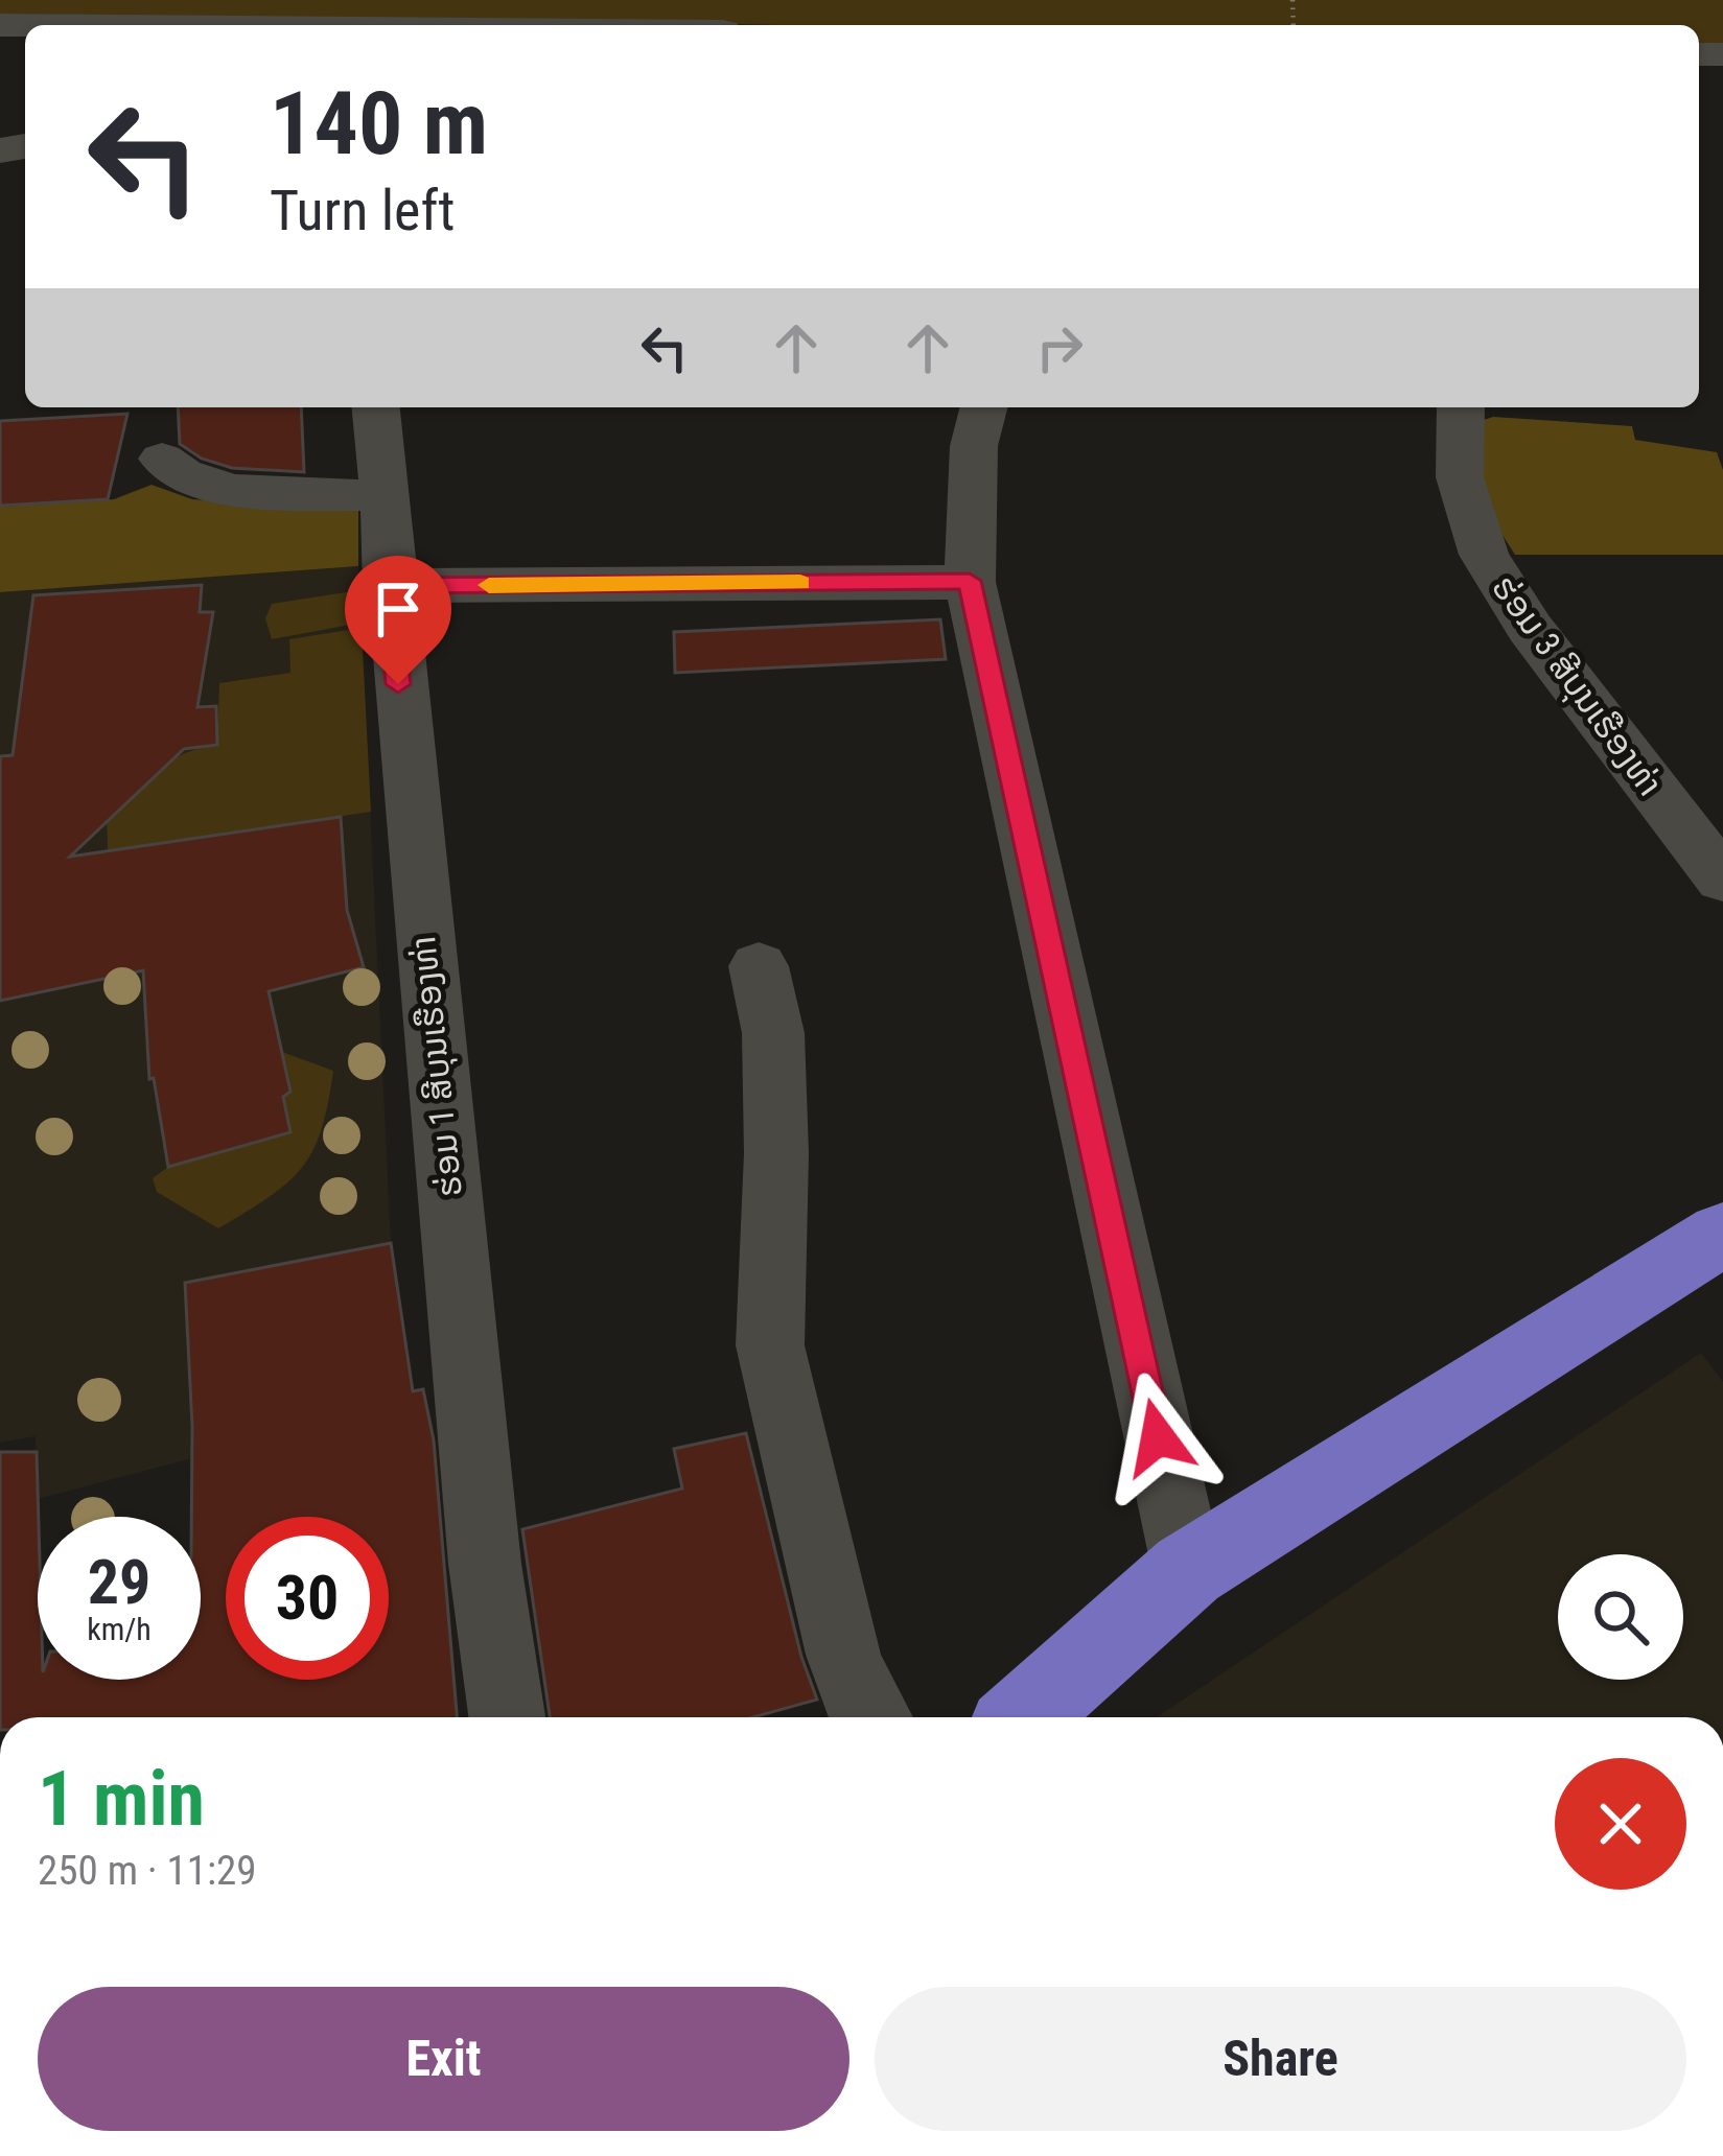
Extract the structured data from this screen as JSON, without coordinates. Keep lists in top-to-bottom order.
{
  "streets": {
    "street": ["ຮ່ອມ 3 ສີບຸນເຮືອງທ່າ", "ຮ່ອມ 1 ສີບຸນເຮືອງທ່າ"]
  },
  "page": {
    "turn": ["140 m", "Turn left"],
    "speed": "29 km/h",
    "limit": "30",
    "heading": ["1 min", "250 m · 11:29"],
    "buttons": ["Exit", "Share"]
  }
}
